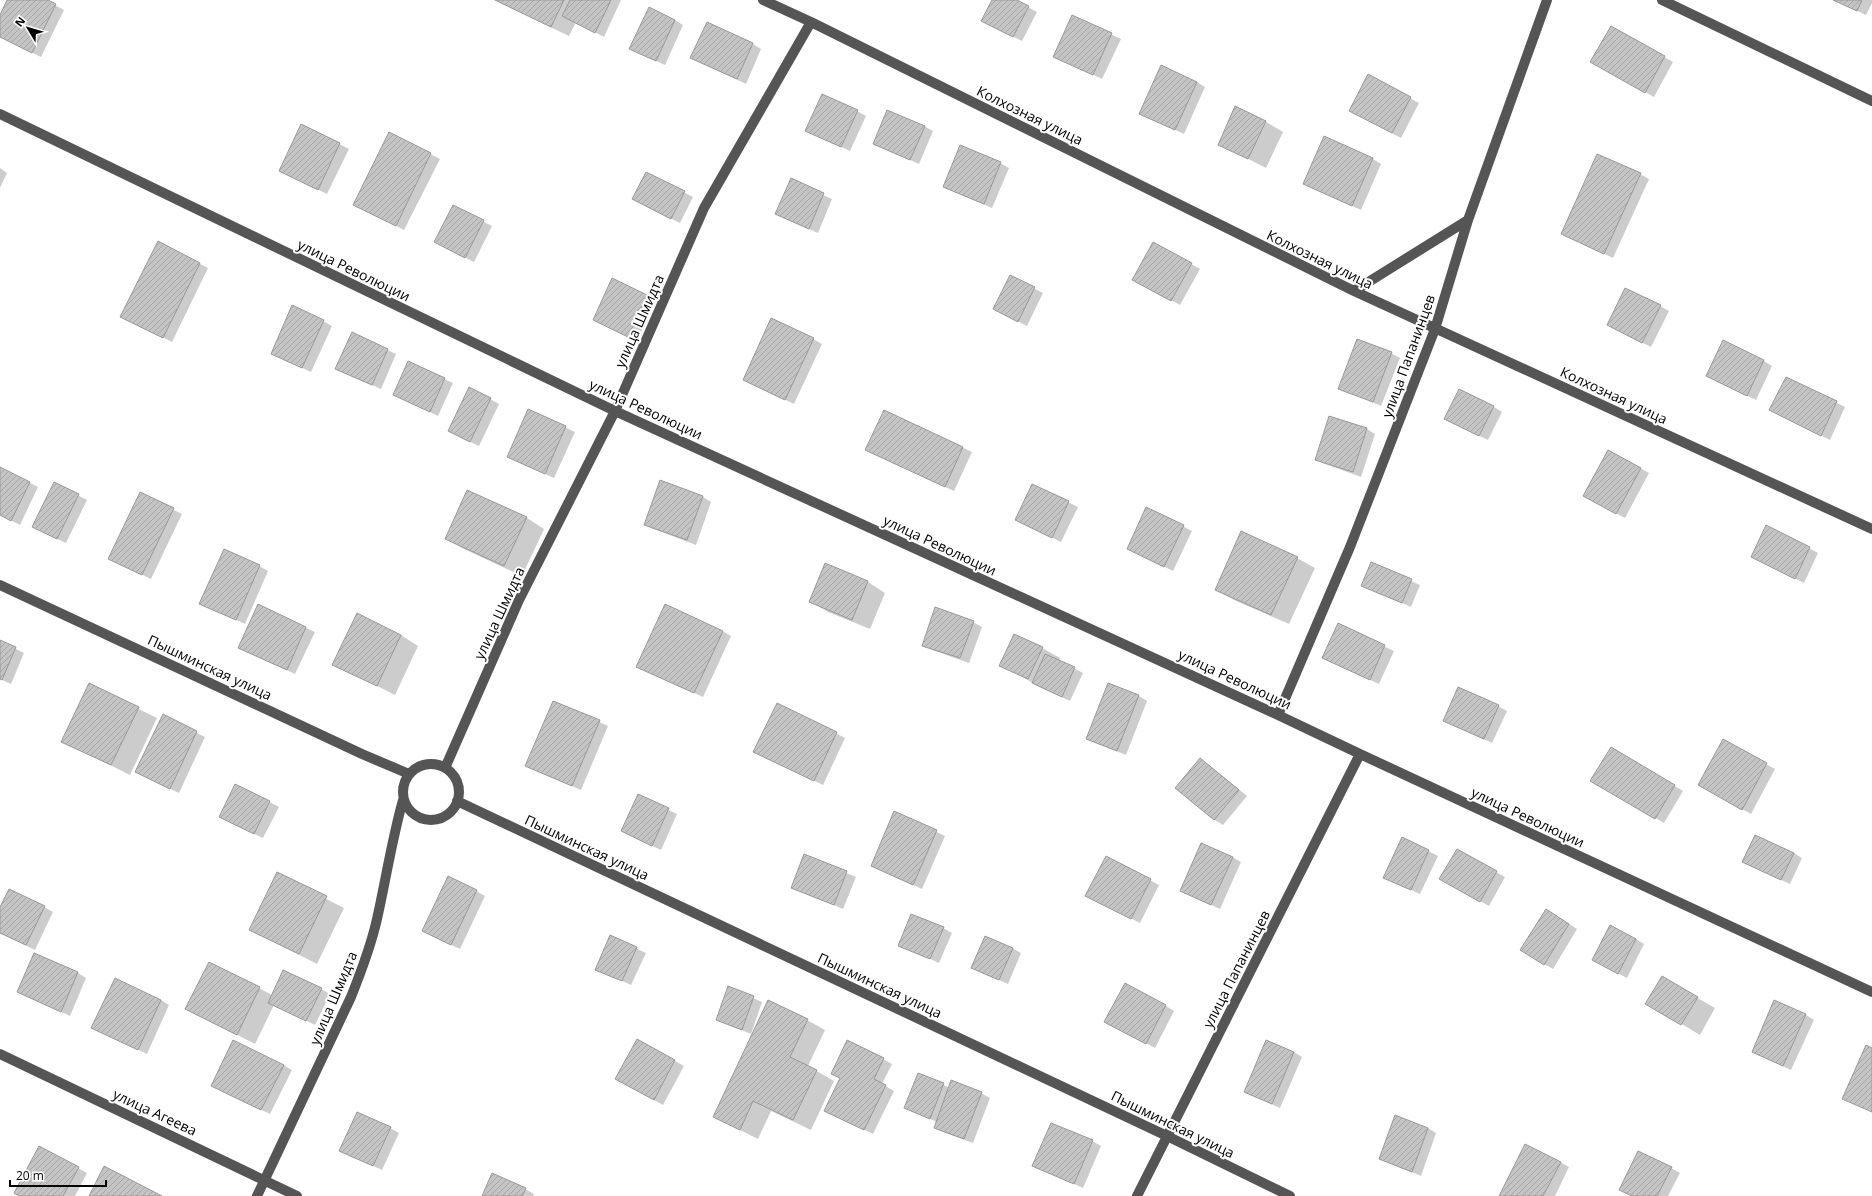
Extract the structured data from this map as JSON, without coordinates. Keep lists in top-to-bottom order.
{
  "streets": {
    "street": [
      "Колхозная улица",
      "улица Революции",
      "улица Шмидта",
      "улица Папанинцев",
      "Пышминская улица",
      "улица Агеева"
    ]
  },
  "crossings": [
    ["Колхозная улица", "улица Шмидта"],
    ["Колхозная улица", "улица Папанинцев"],
    ["улица Революции", "улица Шмидта"],
    ["улица Революции", "улица Папанинцев"],
    ["улица Шмидта", "Пышминская улица"],
    ["улица Шмидта", "улица Агеева"],
    ["улица Папанинцев", "Пышминская улица"]
  ],
  "scale_bar": "20 m",
  "north": "top left"
}
